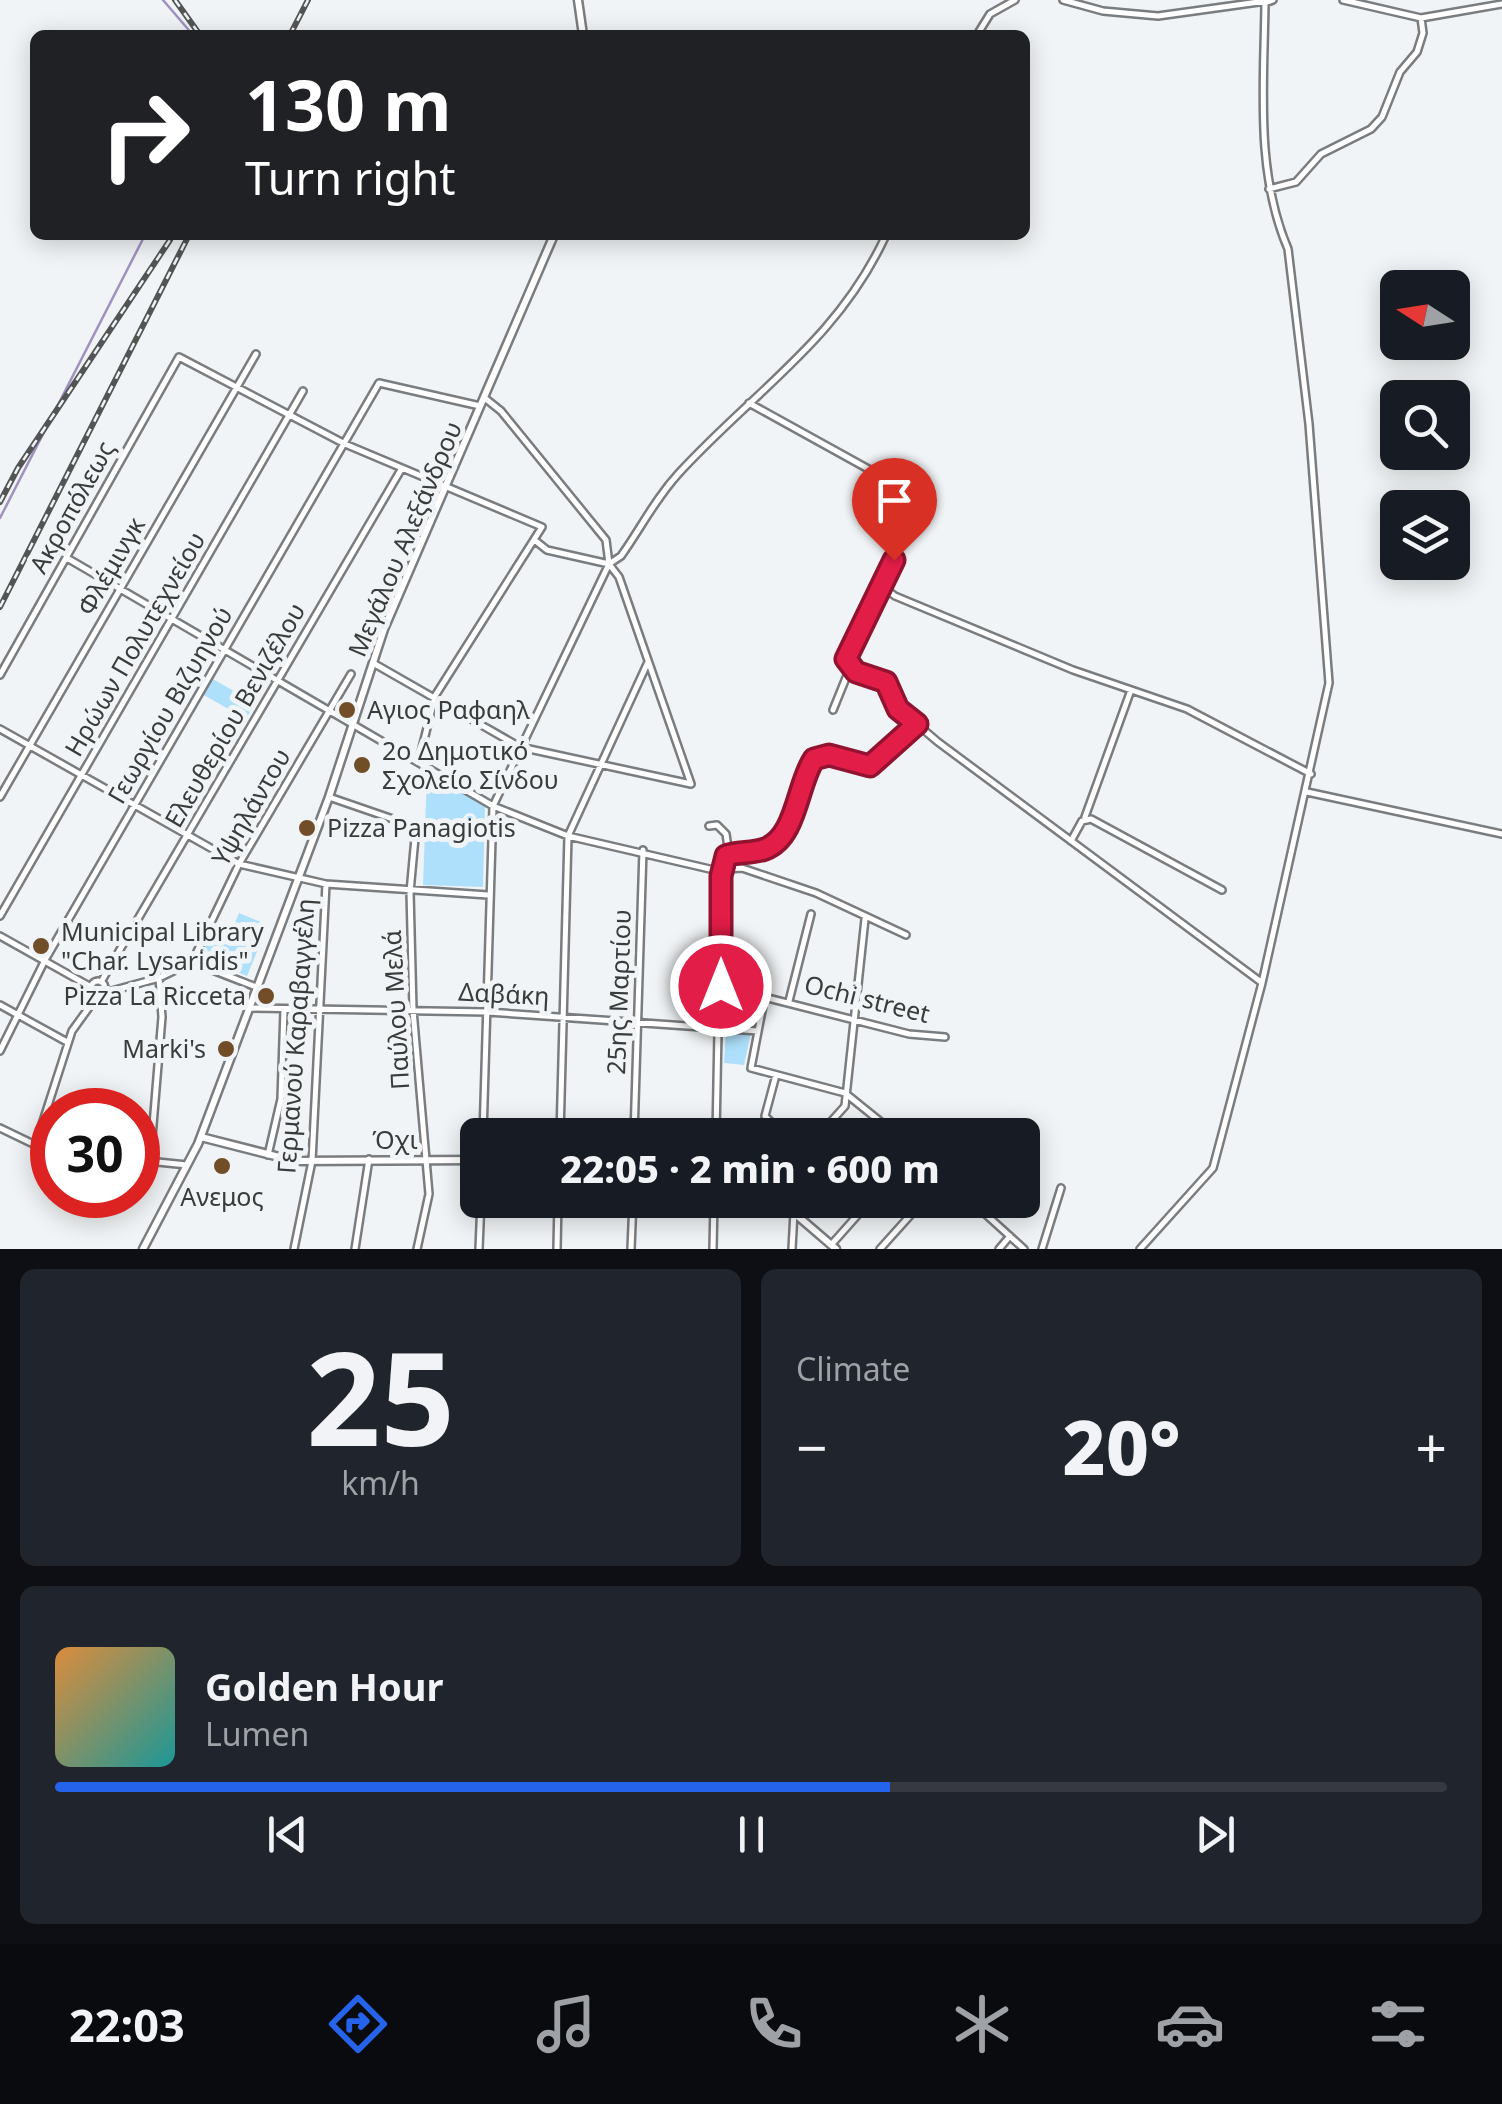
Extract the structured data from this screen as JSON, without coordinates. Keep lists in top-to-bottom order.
{
  "streets": {
    "street": [
      "Ακροπόλεως",
      "Μεγάλου Αλεξάνδρου",
      "Φλέμινγκ",
      "Ηρώων Πολυτεχνείου",
      "Γεωργίου Βιζυηνού",
      "Ελευθερίου Βενιζέλου",
      "Υψηλάντου",
      "25ης Μαρτίου",
      "Δαβάκη",
      "Ochi street",
      "Παύλου Μελά",
      "Γερμανού Καραβαγγέλη",
      "Όχι"
    ]
  },
  "crossings": [
    ["Ακροπόλεως", "Φλέμινγκ"],
    ["Μεγάλου Αλεξάνδρου", "Γεωργίου Βιζυηνού"],
    ["Μεγάλου Αλεξάνδρου", "Δαβάκη"],
    ["Μεγάλου Αλεξάνδρου", "Παύλου Μελά"],
    ["Μεγάλου Αλεξάνδρου", "Όχι"],
    ["25ης Μαρτίου", "Δαβάκη"],
    ["Δαβάκη", "Παύλου Μελά"],
    ["Δαβάκη", "Γερμανού Καραβαγγέλη"],
    ["Παύλου Μελά", "Όχι"],
    ["Γερμανού Καραβαγγέλη", "Όχι"]
  ],
  "places": [
    "Αγιος Ραφαηλ",
    "2o Δημοτικό Σχολείο Σίνδου",
    "Pizza Panagiotis",
    "Municipal Library \"Char. Lysaridis\"",
    "Pizza La Ricceta",
    "Marki's",
    "Ανεμος"
  ],
  "north": "left",
  "page": {
    "turn": ["130 m", "Turn right"],
    "limit": "30",
    "trip": "22:05 · 2 min · 600 m",
    "tile": [
      ["25", "km/h"],
      "Climate"
    ],
    "heat": ["−", "20°", "+"],
    "song": ["Golden Hour", "Lumen"],
    "tabs": "22:03"
  }
}
